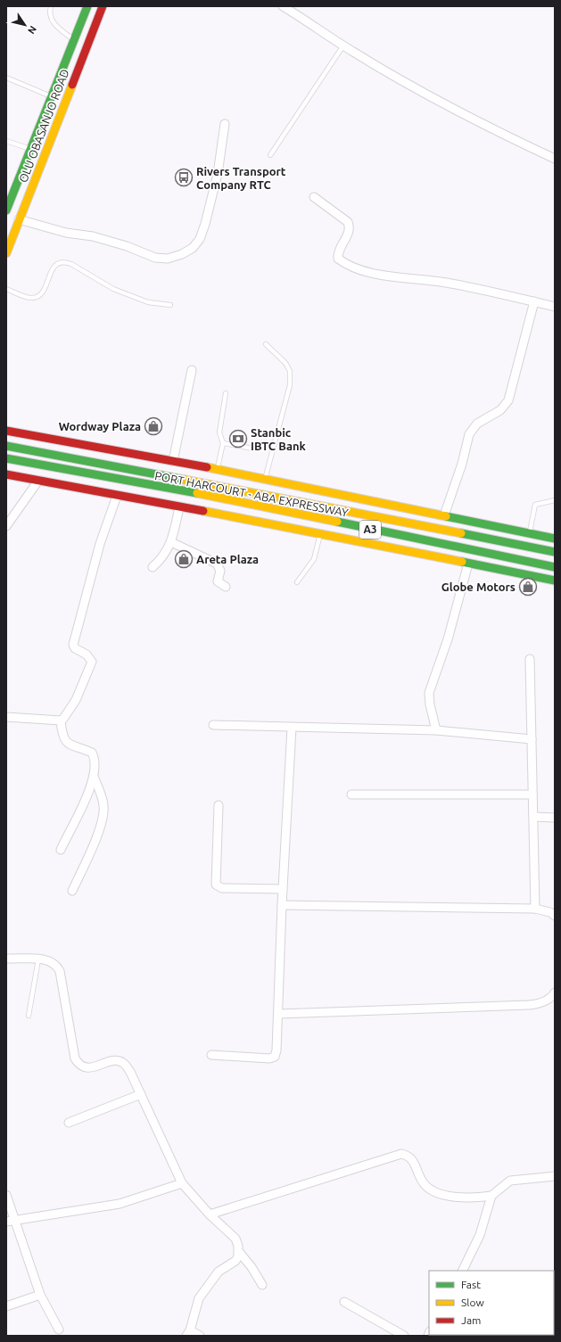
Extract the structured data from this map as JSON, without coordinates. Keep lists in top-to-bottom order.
{
  "streets": {
    "main road": ["OLU OBASANJO ROAD", "PORT HARCOURT - ABA EXPRESSWAY", "A3"]
  },
  "places": {
    "bus stop": ["Rivers Transport Company RTC"],
    "shop": ["Wordway Plaza", "Areta Plaza", "Globe Motors"],
    "bank": ["Stanbic IBTC Bank"]
  },
  "legend": ["Fast", "Slow", "Jam"],
  "north": "bottom right"
}
